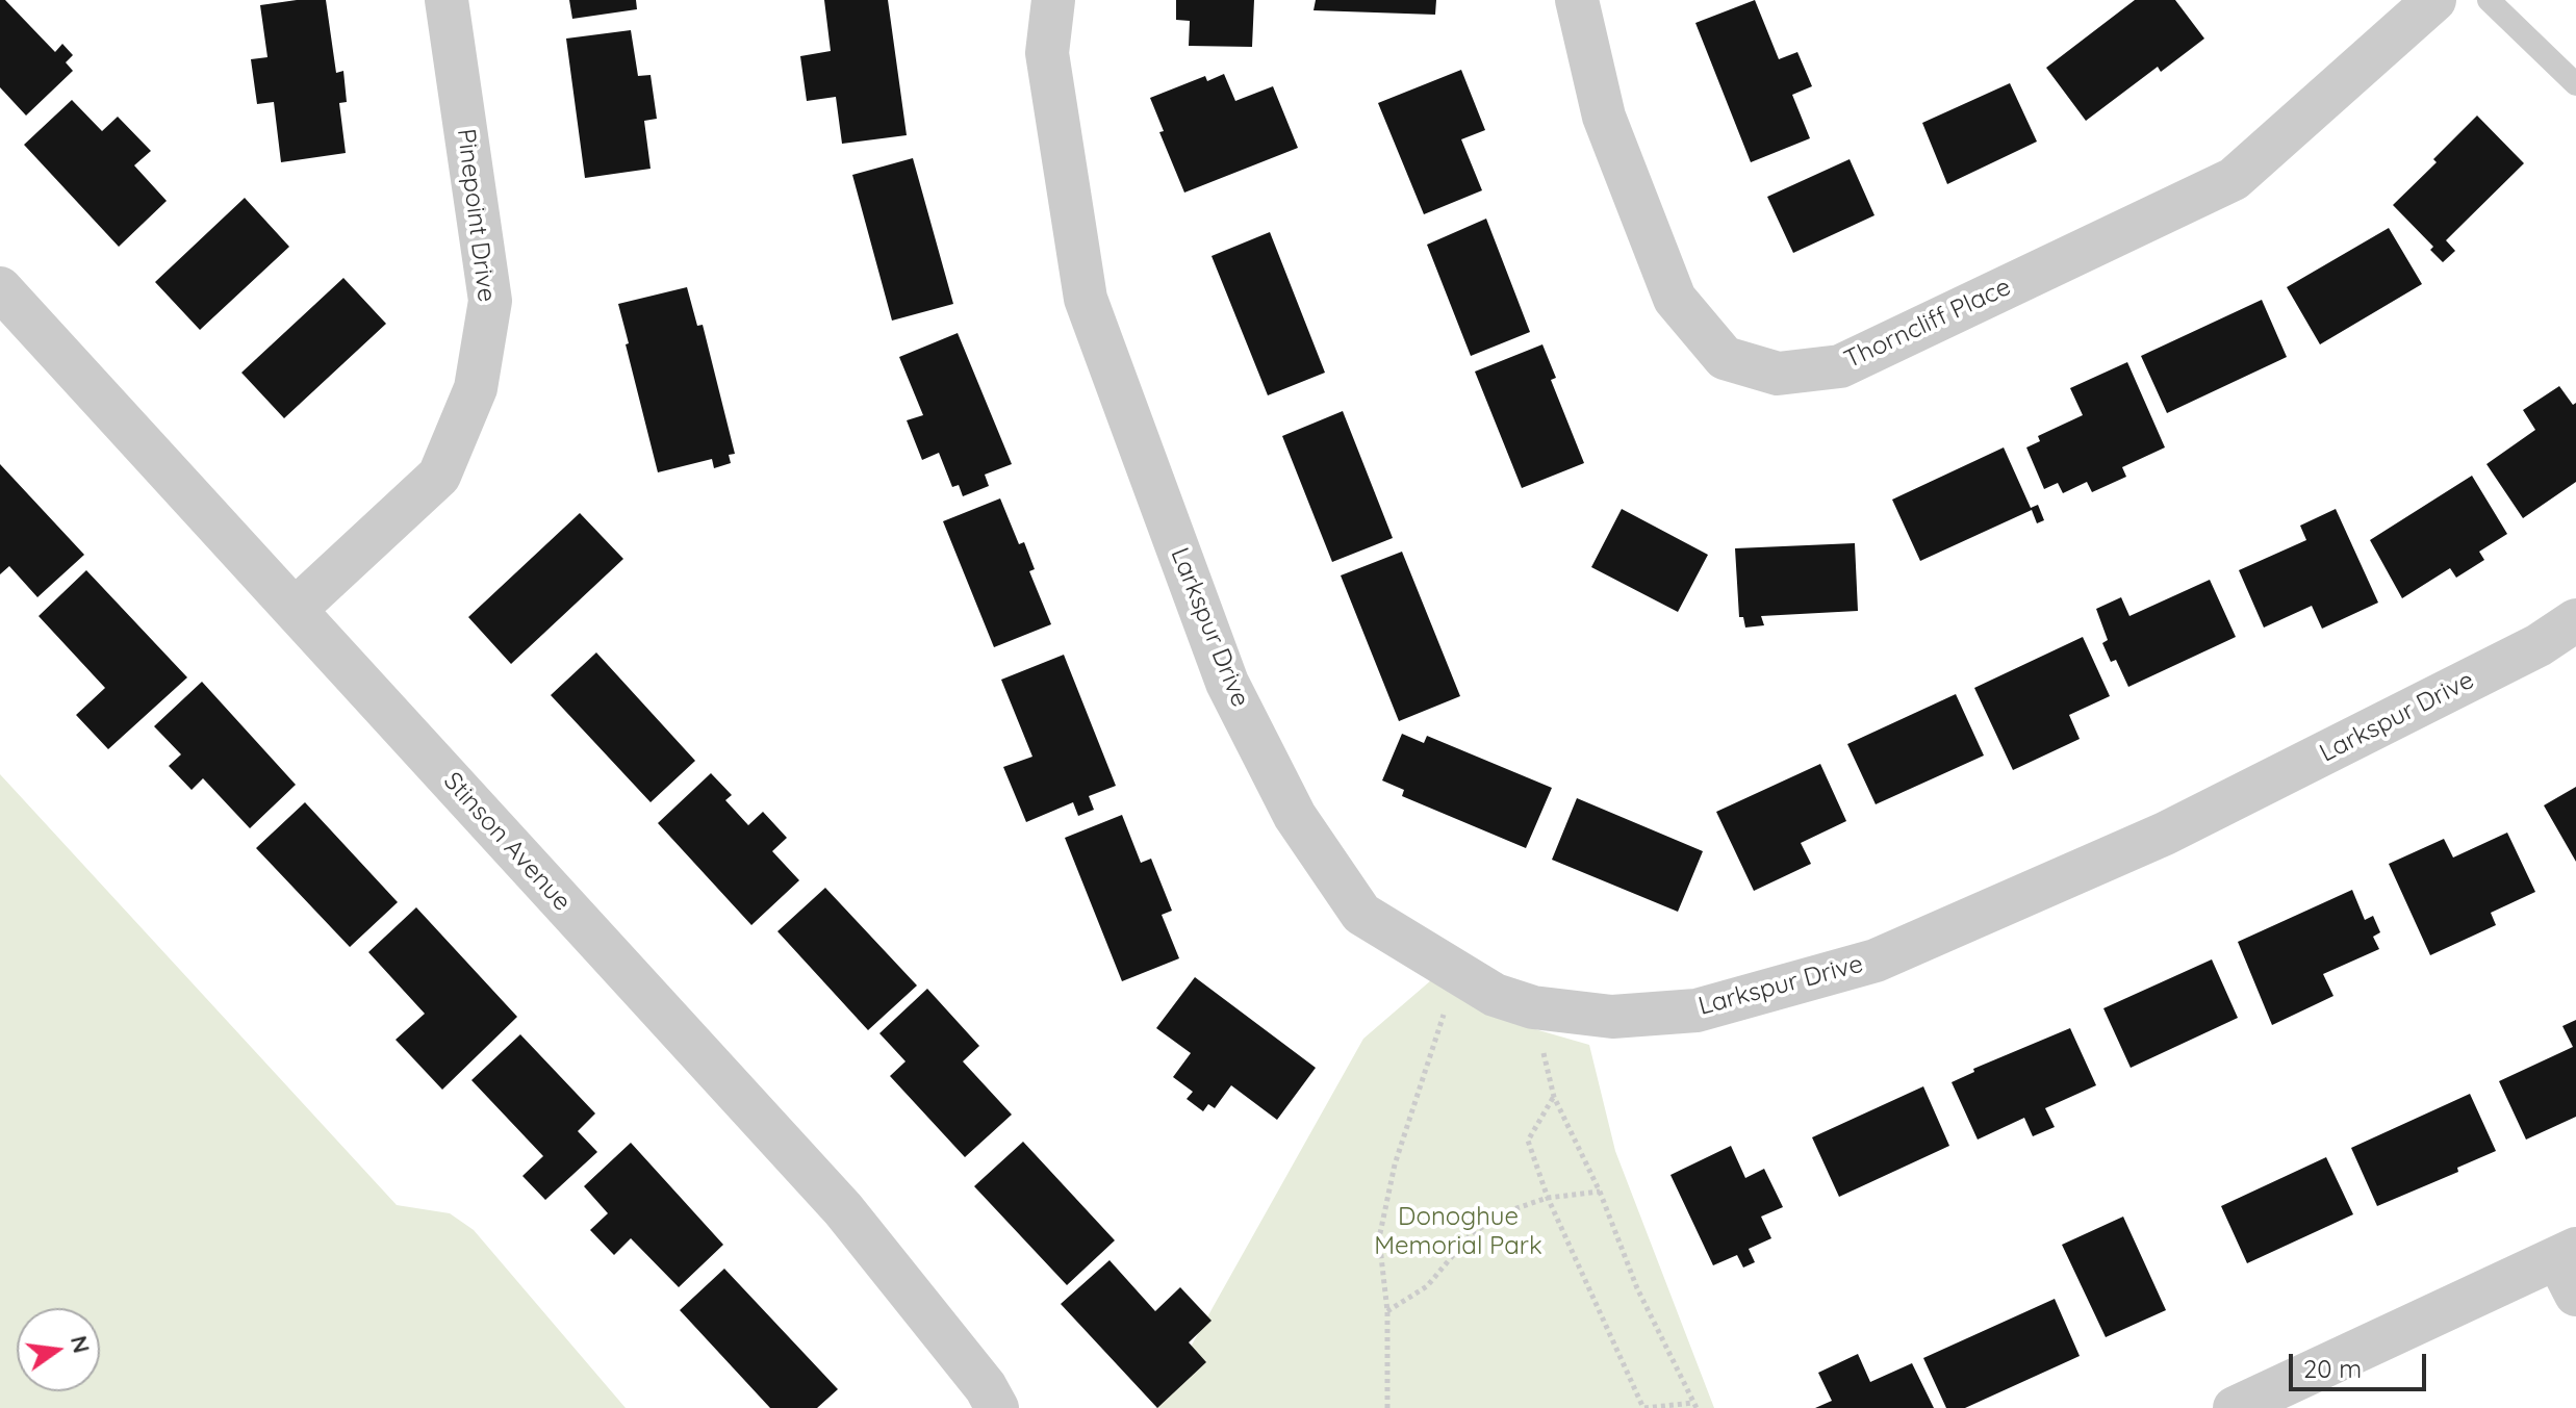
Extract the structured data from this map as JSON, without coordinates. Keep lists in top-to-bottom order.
{
  "streets": {
    "street": [
      "Pinepoint Drive",
      "Thorncliff Place",
      "Larkspur Drive",
      "Stinson Avenue"
    ]
  },
  "crossings": [
    ["Pinepoint Drive", "Stinson Avenue"]
  ],
  "parks": ["Donoghue Memorial Park"],
  "scale_bar": "20 m",
  "north": "right"
}
